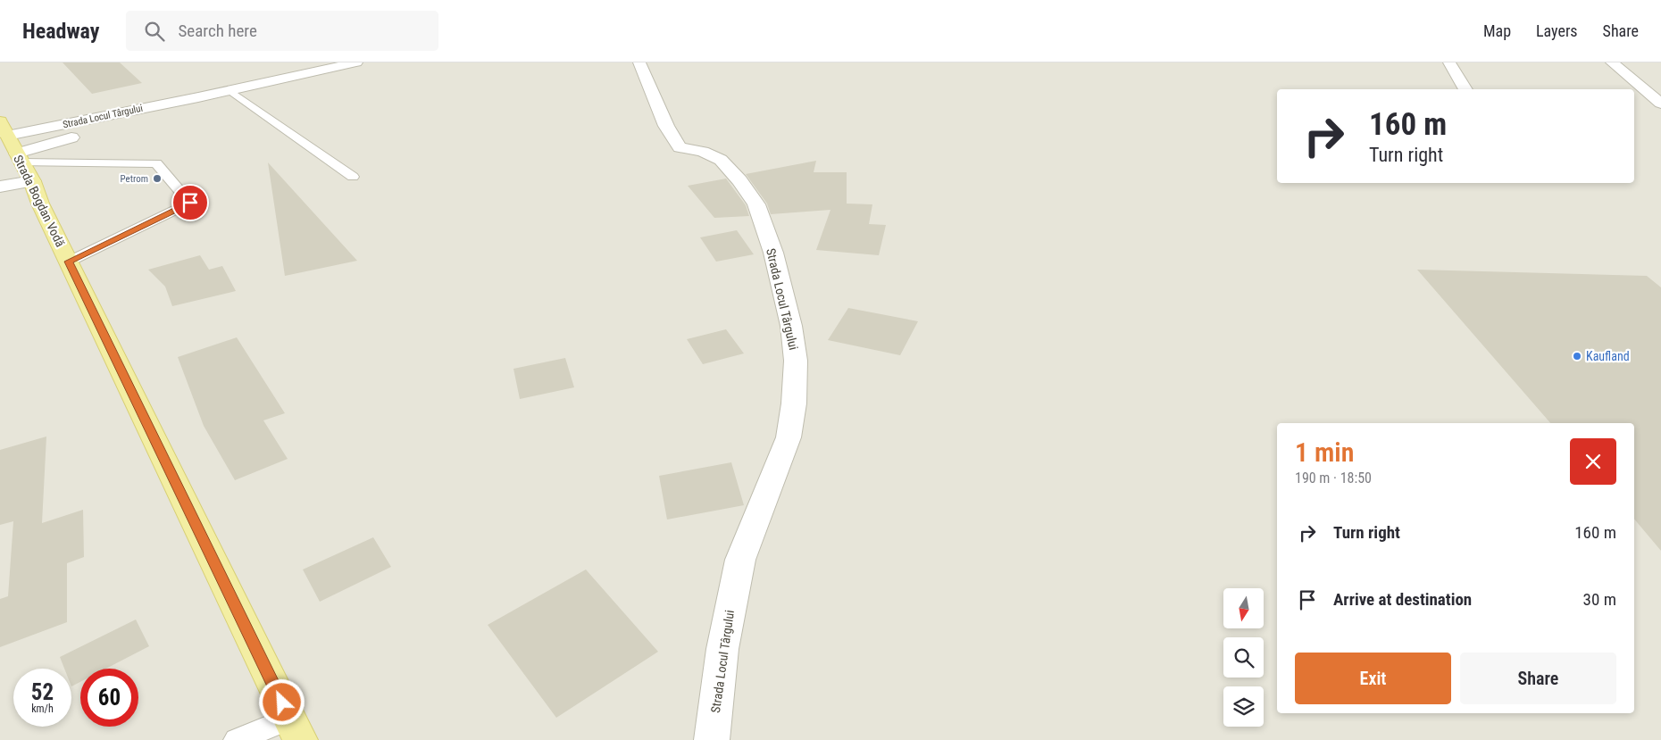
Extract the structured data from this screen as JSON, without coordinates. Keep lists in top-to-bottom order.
{
  "streets": {
    "main road": ["Strada Bogdan Vodă"],
    "street": ["Strada Locul Târgului"]
  },
  "crossings": [
    ["Strada Locul Târgului", "Strada Bogdan Vodă"]
  ],
  "places": ["Petrom", "Kaufland"],
  "north": "bottom",
  "page": {
    "header": "Headway",
    "search": "Search here",
    "nav": ["Map", "Layers", "Share"],
    "turn": ["160 m", "Turn right"],
    "heading": ["1 min", "190 m · 18:50"],
    "list": [
      {
        "name": "Turn right",
        "value": "160 m"
      },
      {
        "name": "Arrive at destination",
        "value": "30 m"
      }
    ],
    "buttons": ["Exit", "Share"],
    "speed": "52 km/h",
    "limit": "60"
  }
}
